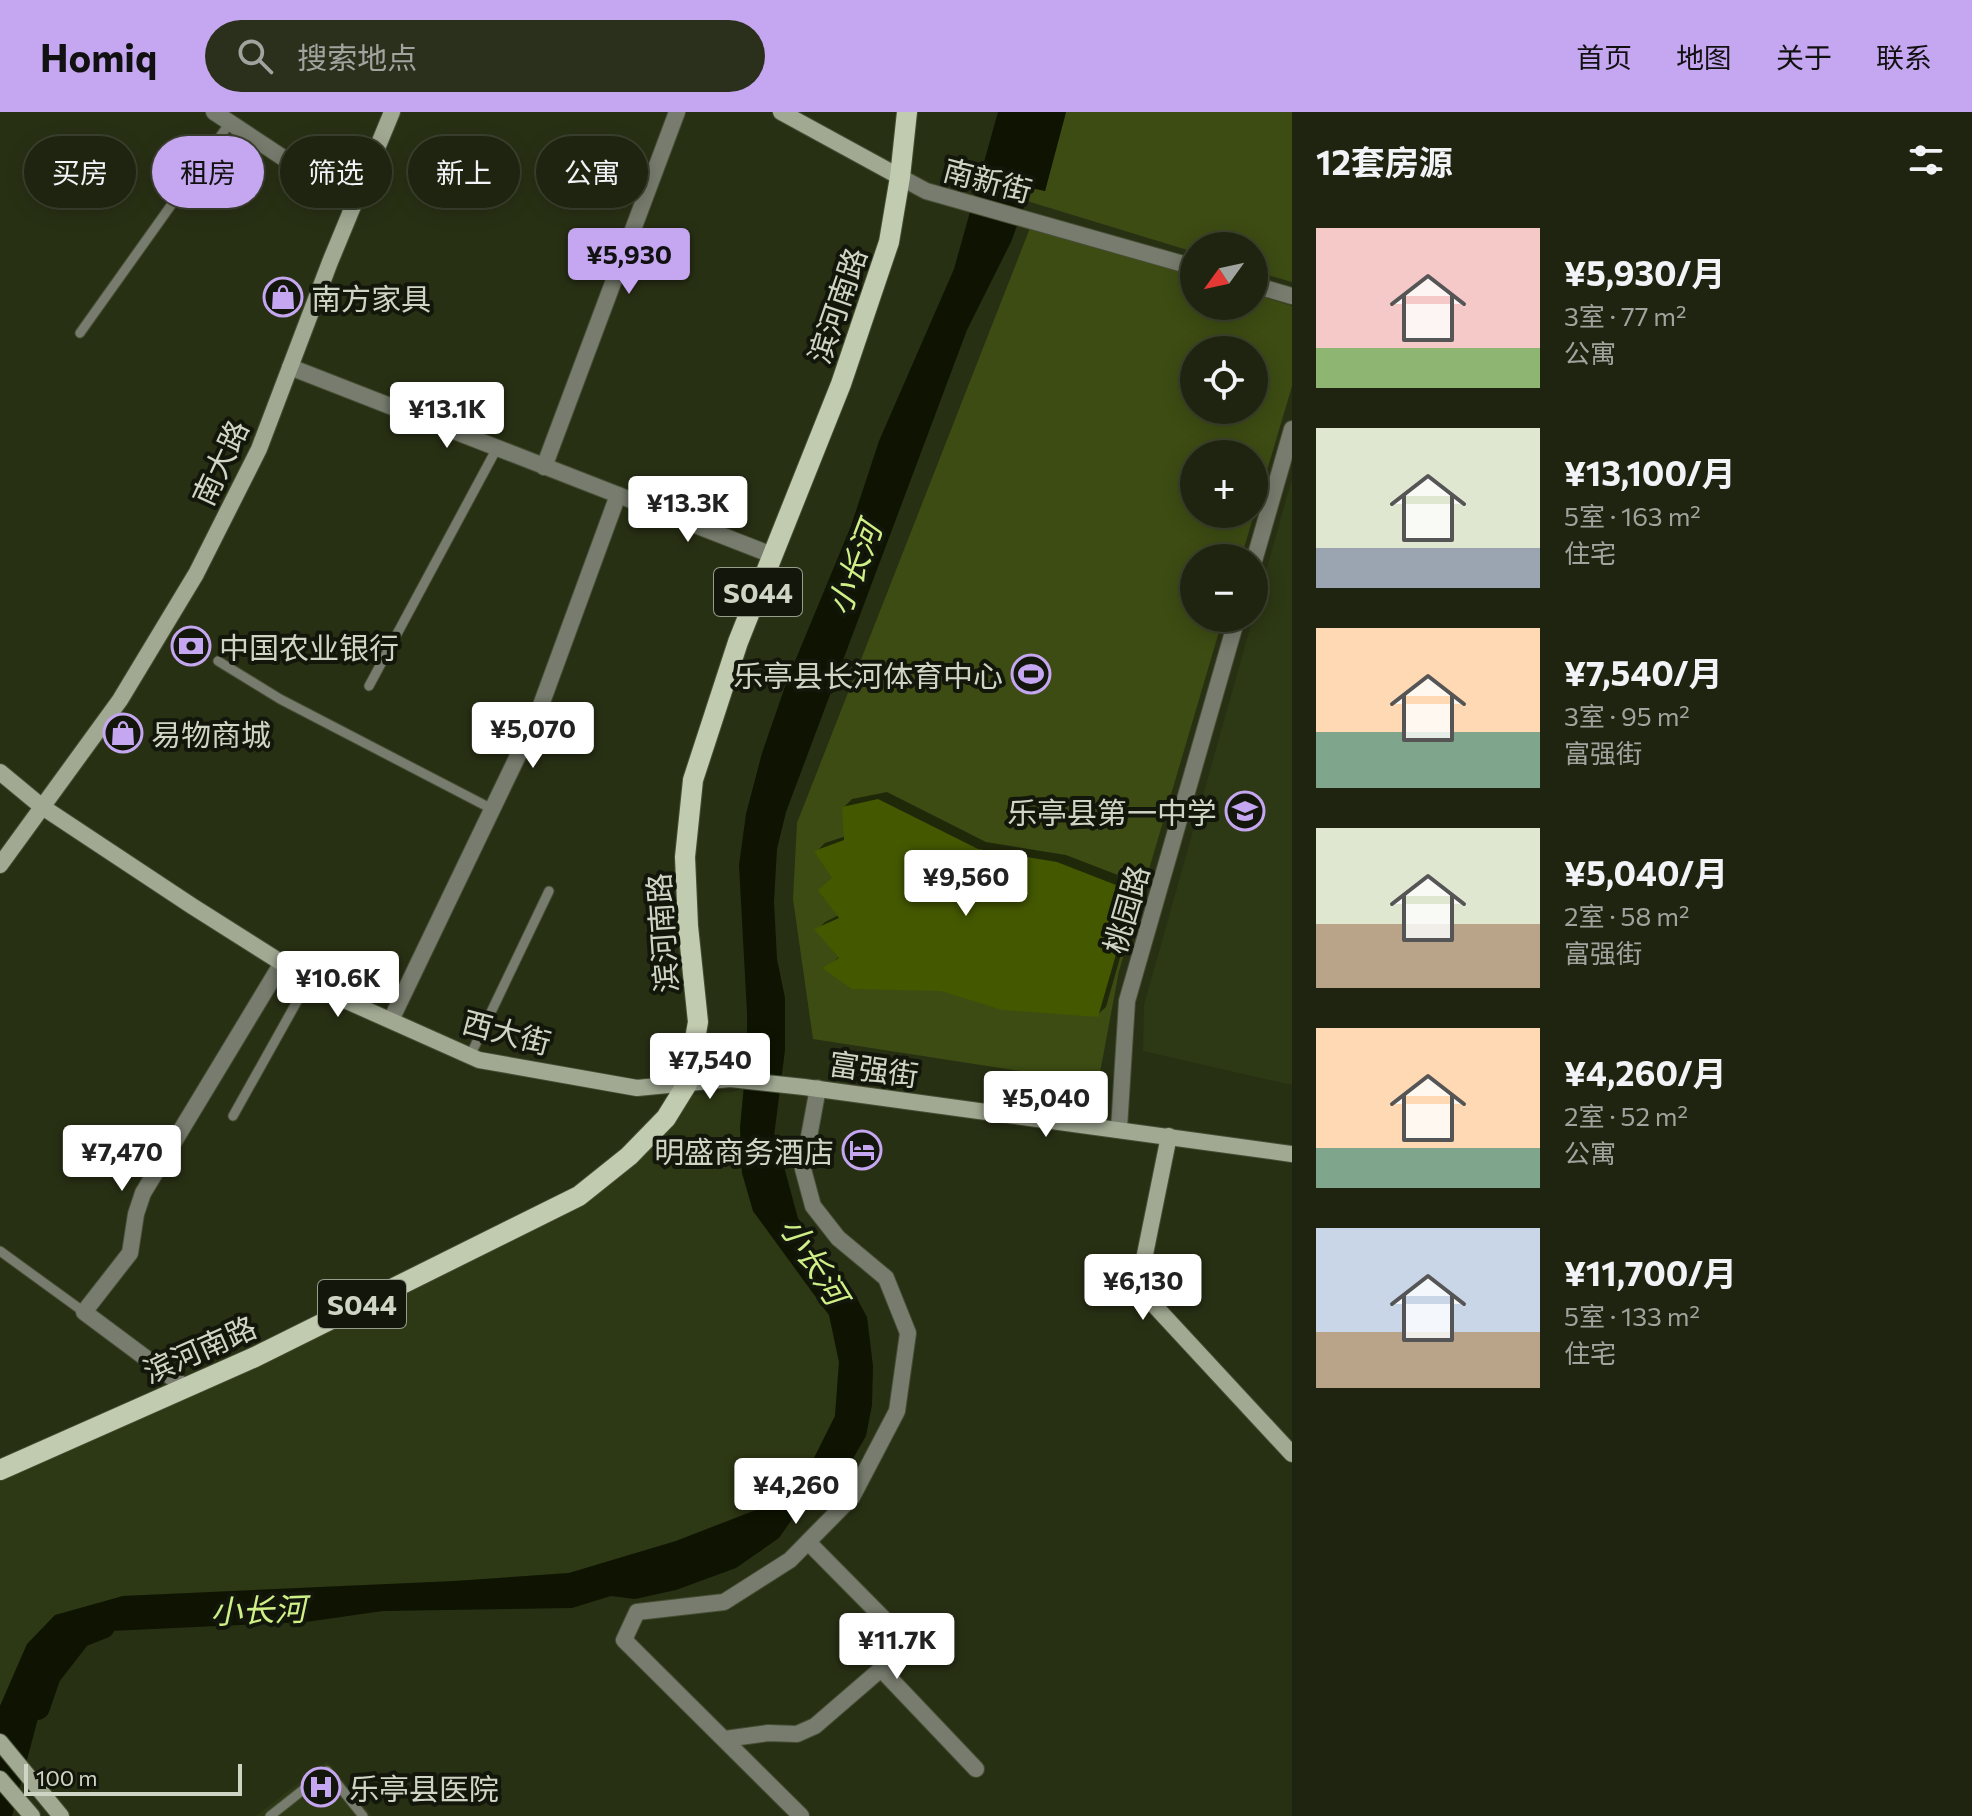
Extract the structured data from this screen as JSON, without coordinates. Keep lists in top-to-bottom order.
{
  "streets": {
    "main road": ["滨河南路", "S044"],
    "street": [
      "南新街",
      "南大路",
      "桃园路",
      "西大街",
      "富强街"
    ]
  },
  "crossings": [
    ["南新街", "滨河南路"],
    ["滨河南路", "西大街"],
    ["滨河南路", "富强街"],
    ["南大路", "西大街"],
    ["桃园路", "富强街"],
    ["西大街", "富强街"]
  ],
  "water": ["小长河"],
  "places": {
    "shop": ["南方家具", "易物商城"],
    "bank": ["中国农业银行"],
    "sports": ["乐亭县长河体育中心"],
    "school or university": ["乐亭县第一中学"],
    "hotel": ["明盛商务酒店"],
    "hospital": ["乐亭县医院"]
  },
  "scale_bar": "100 m",
  "north": "bottom left",
  "page": {
    "header": "Homiq",
    "search": "搜索地点",
    "nav": [
      "首页",
      "地图",
      "关于",
      "联系"
    ],
    "heading": "12套房源",
    "chip": [
      "买房",
      "租房",
      "筛选",
      "新上",
      "公寓"
    ],
    "list": [
      {
        "name": "¥5,930/月",
        "note": "3室 · 77 m² · 公寓"
      },
      {
        "name": "¥13,100/月",
        "note": "5室 · 163 m² · 住宅"
      },
      {
        "name": "¥7,540/月",
        "note": "3室 · 95 m² · 富强街"
      },
      {
        "name": "¥5,040/月",
        "note": "2室 · 58 m² · 富强街"
      },
      {
        "name": "¥4,260/月",
        "note": "2室 · 52 m² · 公寓"
      },
      {
        "name": "¥11,700/月",
        "note": "5室 · 133 m² · 住宅"
      }
    ],
    "price": [
      "¥5,930",
      "¥13.1K",
      "¥13.3K",
      "¥5,070",
      "¥9,560",
      "¥10.6K",
      "¥7,540",
      "¥5,040",
      "¥7,470",
      "¥6,130",
      "¥4,260",
      "¥11.7K"
    ],
    "map_buttons": ["+", "−"],
    "scale": "100 m"
  }
}
